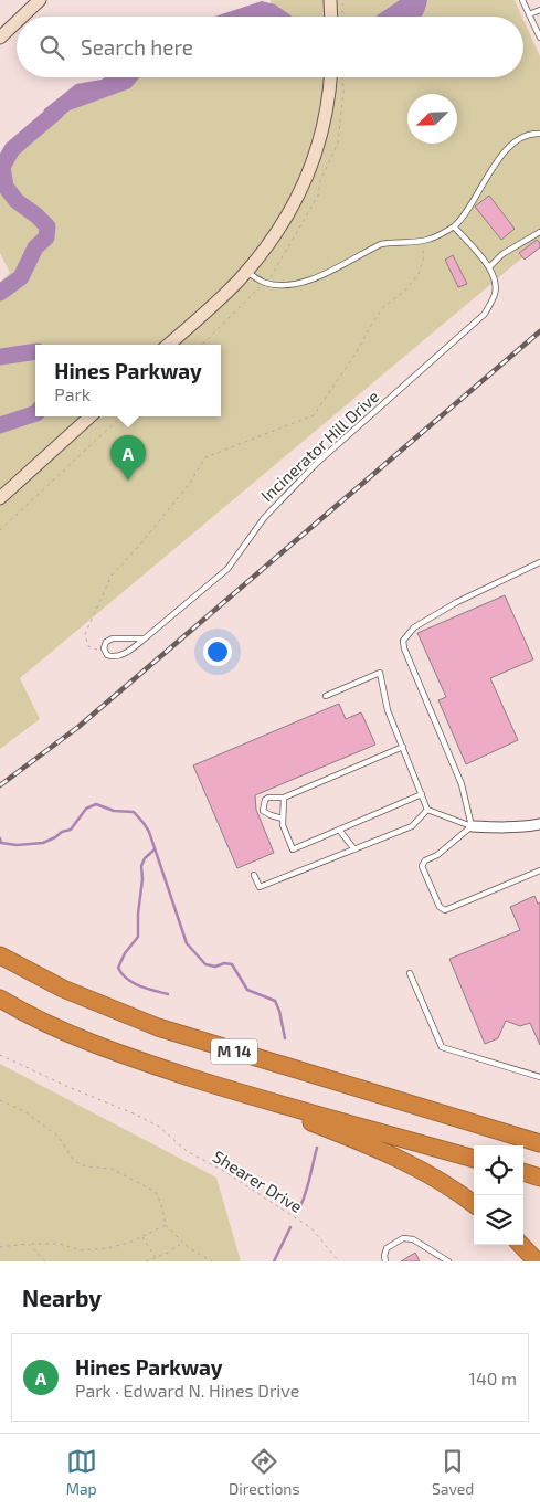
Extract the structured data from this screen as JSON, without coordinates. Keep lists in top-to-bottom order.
{
  "streets": {
    "highway": ["M 14"],
    "lane": ["Incinerator Hill Drive"],
    "path": ["Shearer Drive"]
  },
  "north": "bottom left",
  "page": {
    "search": "Search here",
    "popup": ["Hines Parkway", "Park"],
    "pins": "A",
    "heading": "Nearby",
    "list": [
      {
        "mark": "A",
        "name": "Hines Parkway",
        "note": "Park · Edward N. Hines Drive",
        "value": "140 m"
      }
    ],
    "nav": ["Map", "Directions", "Saved"]
  }
}
